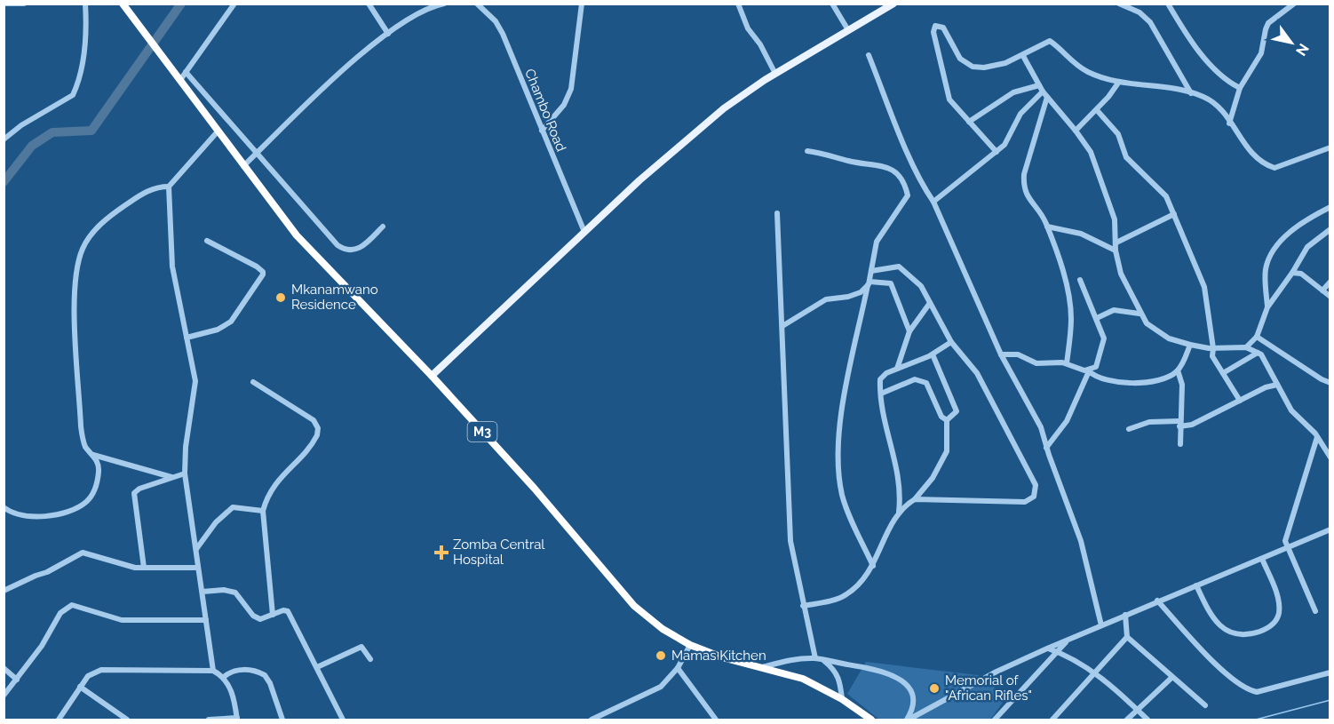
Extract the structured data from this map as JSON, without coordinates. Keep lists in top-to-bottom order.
{
  "streets": {
    "highway": ["M3"],
    "street": ["Chambo Road"]
  },
  "places": {
    "other": ["Mkanamwano Residence", "Mamas Kitchen", "Memorial of \"African Rifles\""],
    "health": ["Zomba Central Hospital"]
  },
  "north": "bottom right"
}
